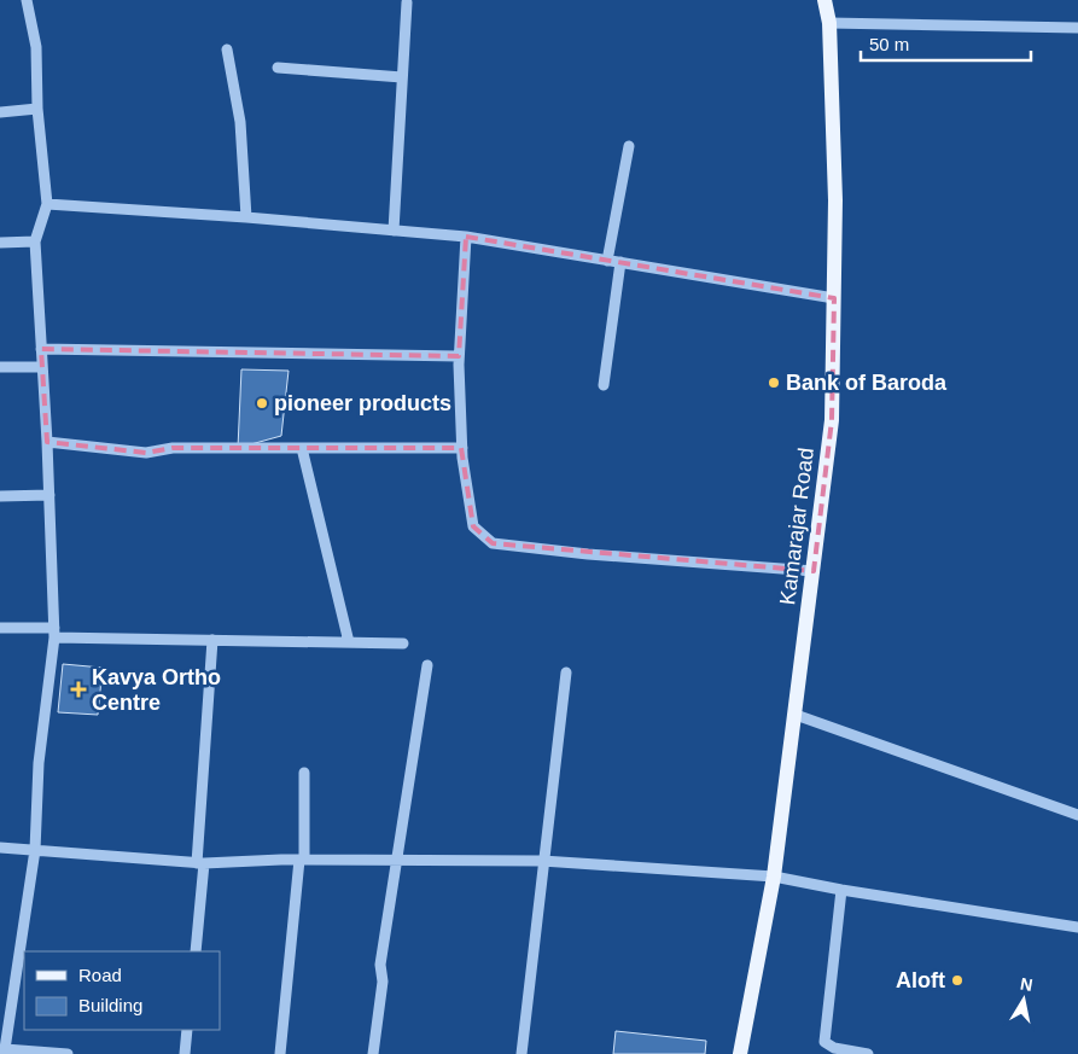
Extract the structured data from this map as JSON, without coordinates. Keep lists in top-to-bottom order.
{
  "streets": {
    "main road": ["Kamarajar Road"]
  },
  "places": {
    "other": ["Bank of Baroda", "pioneer products", "Aloft"],
    "health": ["Kavya Ortho Centre"]
  },
  "legend": ["Road", "Building"],
  "scale_bar": "50 m",
  "north": "top"
}
